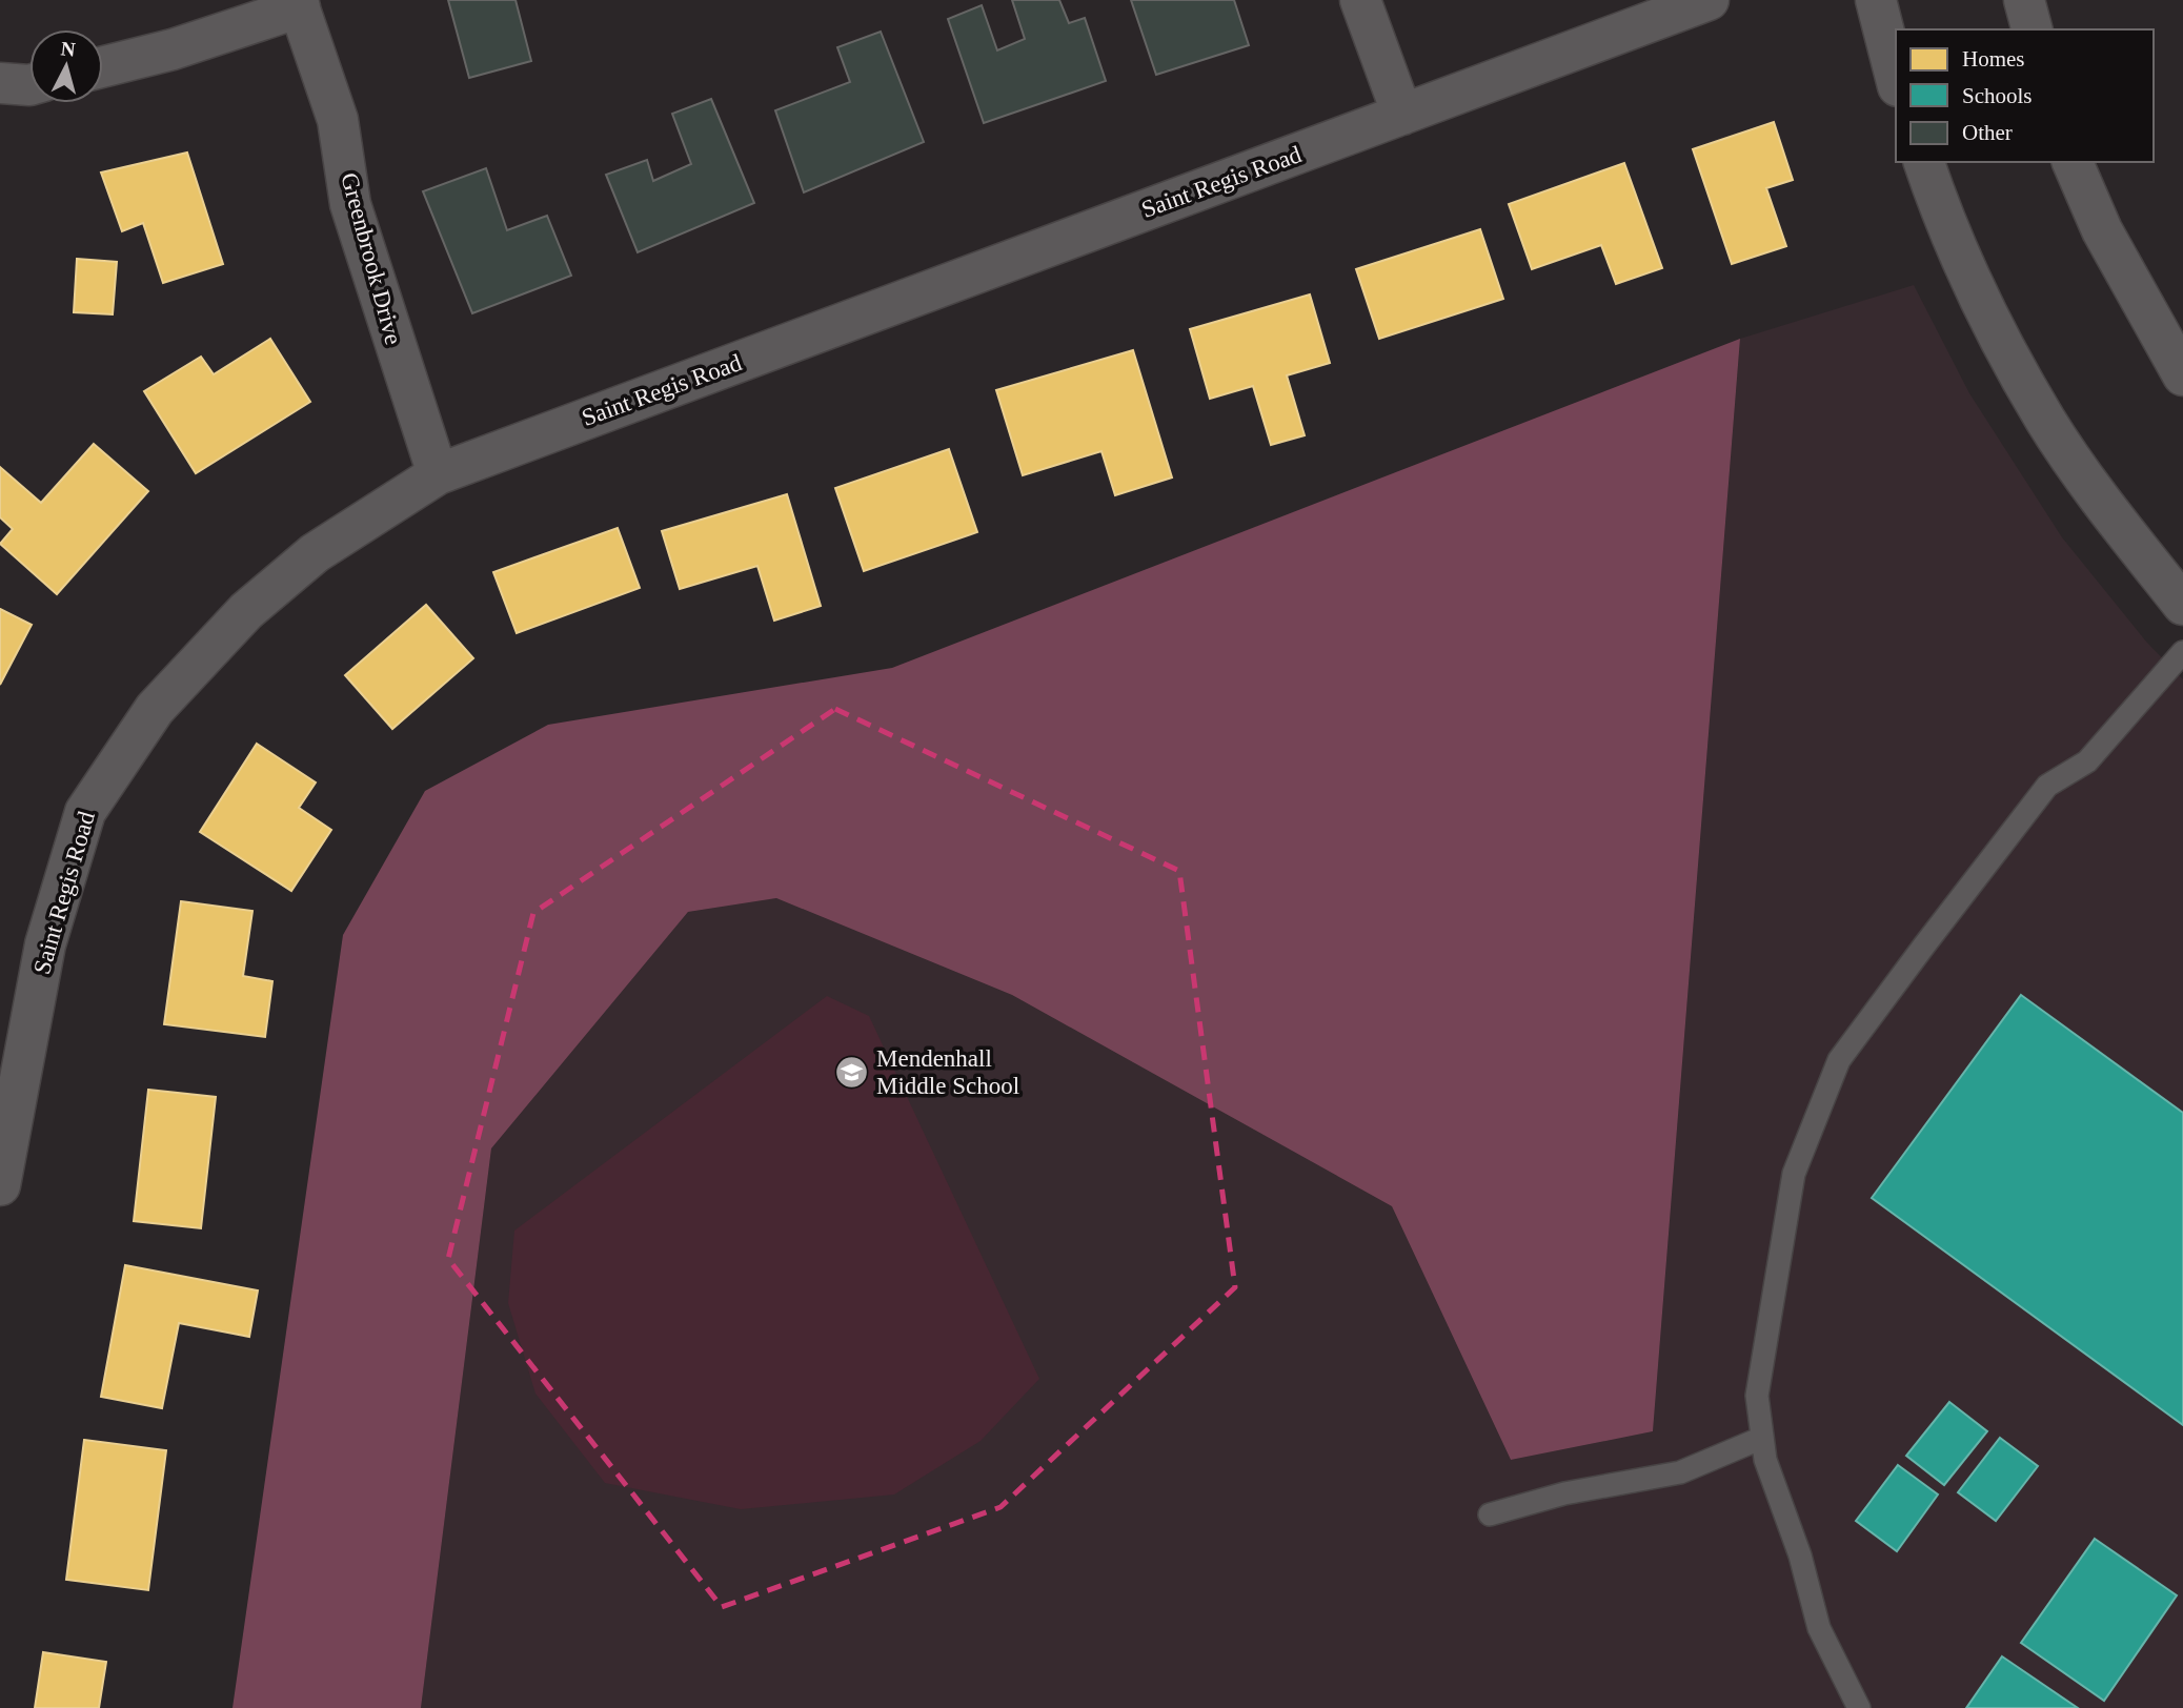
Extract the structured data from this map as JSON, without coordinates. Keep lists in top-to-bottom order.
{
  "streets": {
    "street": ["Saint Regis Road", "Greenbrook Drive"]
  },
  "crossings": [
    ["Saint Regis Road", "Greenbrook Drive"]
  ],
  "places": {
    "school or university": ["Mendenhall Middle School"]
  },
  "legend": ["Homes", "Schools", "Other"],
  "north": "top"
}
